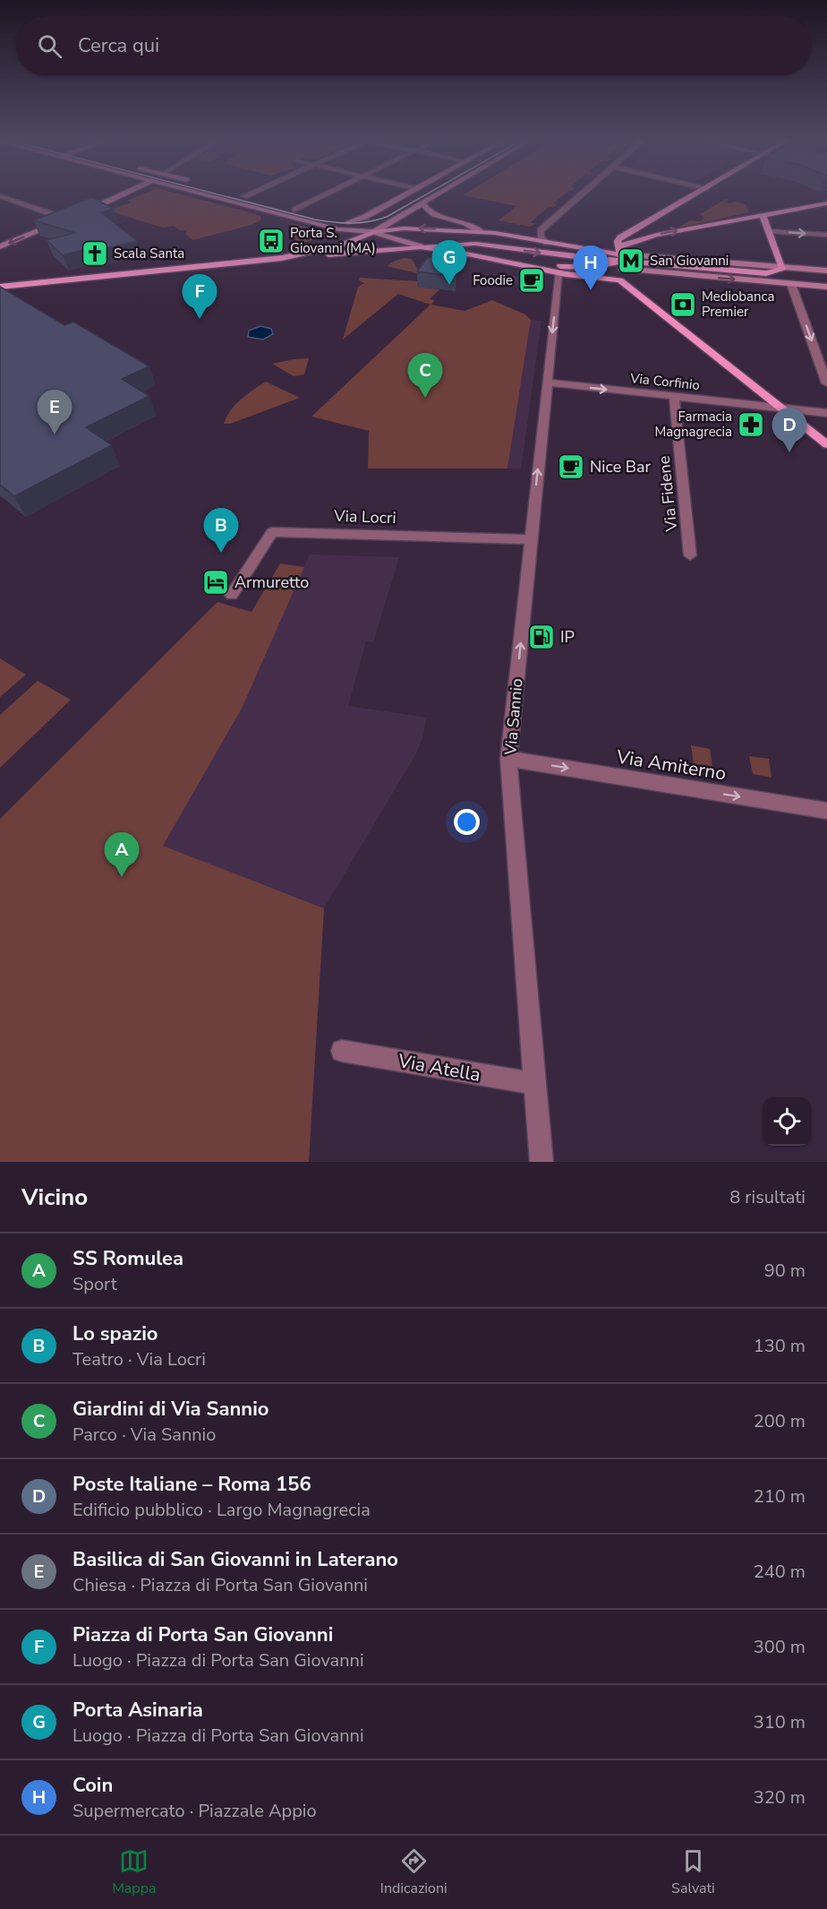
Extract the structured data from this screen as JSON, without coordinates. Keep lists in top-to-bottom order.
{
  "streets": {
    "street": [
      "Via Corfinio",
      "Via Fidene",
      "Via Locri",
      "Via Sannio",
      "Via Amiterno",
      "Via Atella"
    ]
  },
  "crossings": [
    ["Via Corfinio", "Via Fidene"],
    ["Via Corfinio", "Via Sannio"],
    ["Via Locri", "Via Sannio"],
    ["Via Sannio", "Via Amiterno"],
    ["Via Sannio", "Via Atella"]
  ],
  "one_way": ["Via Corfinio", "Via Amiterno"],
  "places": {
    "bus stop": ["Porta S. Giovanni (MA)"],
    "church": ["Scala Santa"],
    "metro station": ["San Giovanni"],
    "cafe": ["Foodie", "Nice Bar"],
    "bank": ["Mediobanca Premier"],
    "pharmacy": ["Farmacia Magnagrecia"],
    "hotel": ["Armuretto"],
    "fuel station": ["IP"]
  },
  "page": {
    "search": "Cerca qui",
    "pins": [
      "G",
      "H",
      "F",
      "C",
      "E",
      "D",
      "B",
      "A"
    ],
    "heading": ["Vicino", "8 risultati"],
    "list": [
      {
        "mark": "A",
        "name": "SS Romulea",
        "note": "Sport",
        "value": "90 m"
      },
      {
        "mark": "B",
        "name": "Lo spazio",
        "note": "Teatro · Via Locri",
        "value": "130 m"
      },
      {
        "mark": "C",
        "name": "Giardini di Via Sannio",
        "note": "Parco · Via Sannio",
        "value": "200 m"
      },
      {
        "mark": "D",
        "name": "Poste Italiane – Roma 156",
        "note": "Edificio pubblico · Largo Magnagrecia",
        "value": "210 m"
      },
      {
        "mark": "E",
        "name": "Basilica di San Giovanni in Laterano",
        "note": "Chiesa · Piazza di Porta San Giovanni",
        "value": "240 m"
      },
      {
        "mark": "F",
        "name": "Piazza di Porta San Giovanni",
        "note": "Luogo · Piazza di Porta San Giovanni",
        "value": "300 m"
      },
      {
        "mark": "G",
        "name": "Porta Asinaria",
        "note": "Luogo · Piazza di Porta San Giovanni",
        "value": "310 m"
      },
      {
        "mark": "H",
        "name": "Coin",
        "note": "Supermercato · Piazzale Appio",
        "value": "320 m"
      }
    ],
    "nav": ["Mappa", "Indicazioni", "Salvati"]
  }
}
